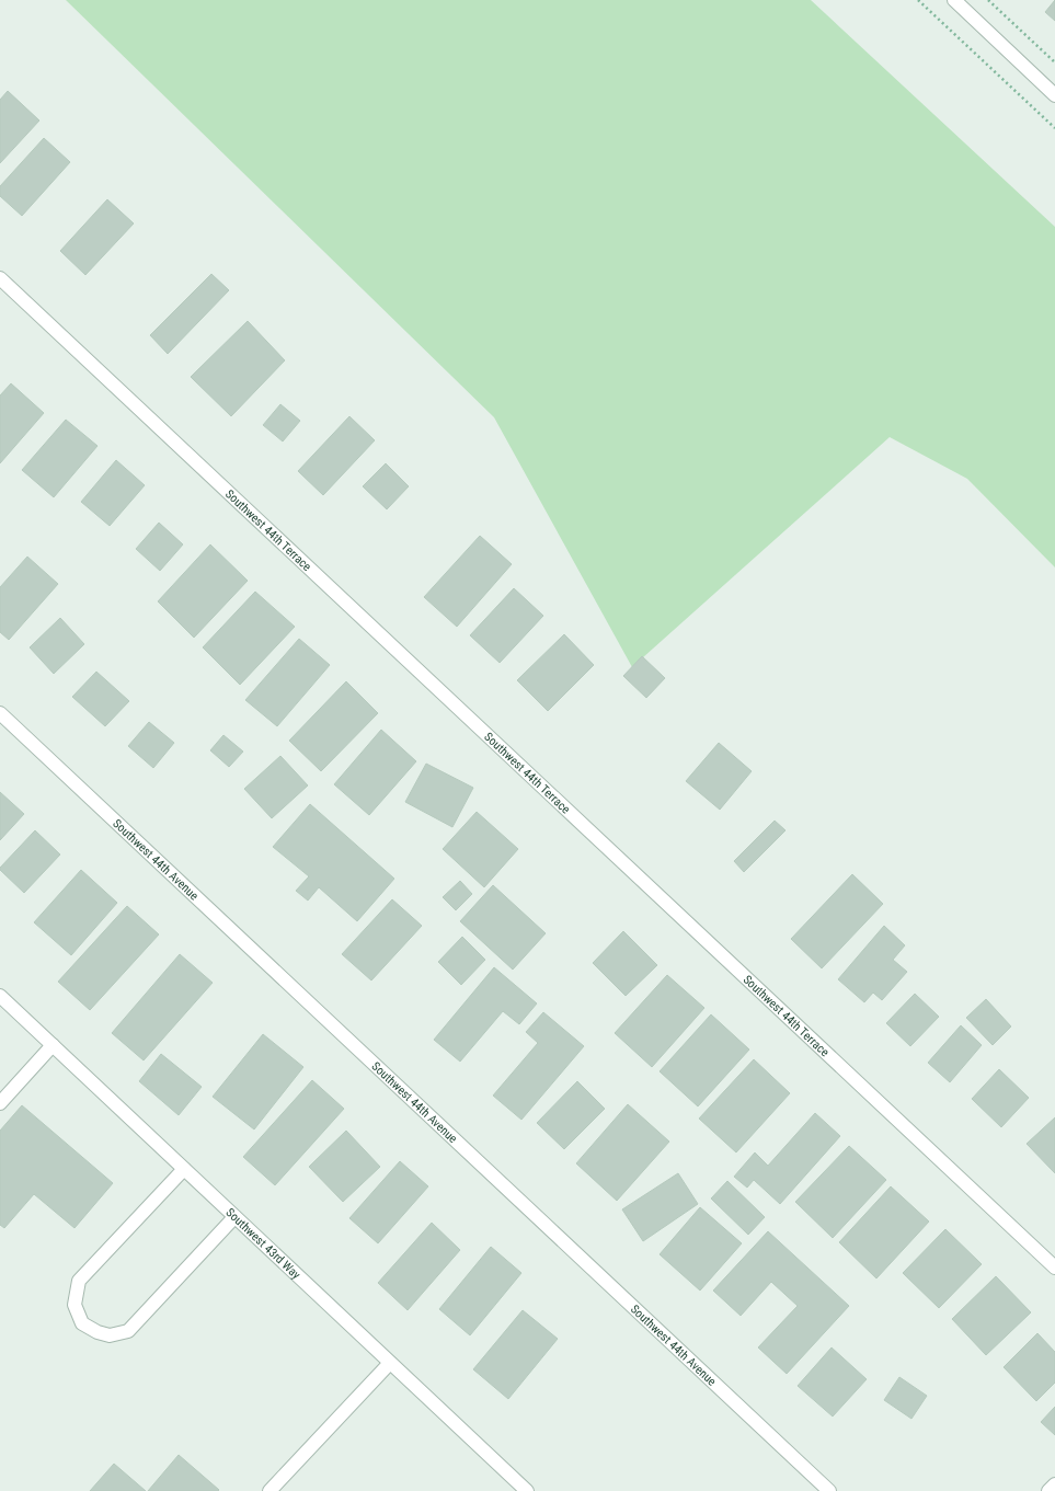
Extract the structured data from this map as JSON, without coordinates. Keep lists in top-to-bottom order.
{
  "streets": {
    "street": ["Southwest 44th Terrace", "Southwest 44th Avenue", "Southwest 43rd Way"]
  }
}
